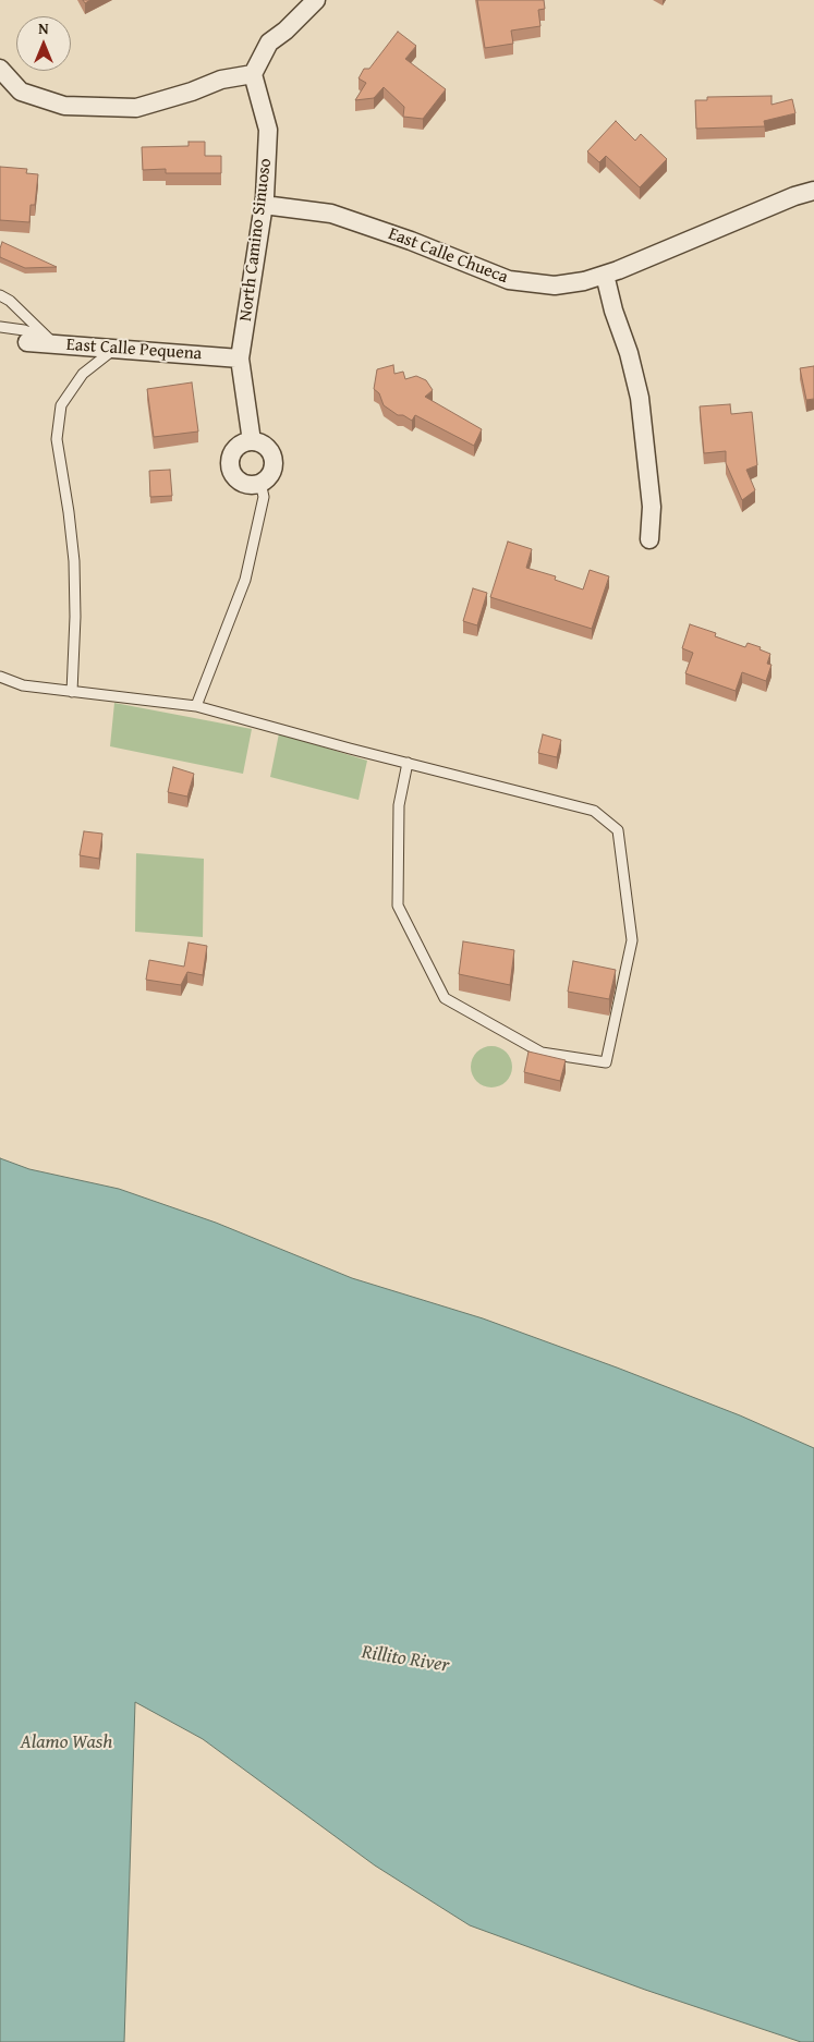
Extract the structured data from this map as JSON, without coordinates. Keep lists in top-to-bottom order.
{
  "streets": {
    "street": ["North Camino Sinuoso", "East Calle Chueca", "East Calle Pequena"]
  },
  "crossings": [
    ["North Camino Sinuoso", "East Calle Chueca"],
    ["North Camino Sinuoso", "East Calle Pequena"]
  ],
  "water": ["Rillito River", "Alamo Wash"],
  "north": "top"
}
